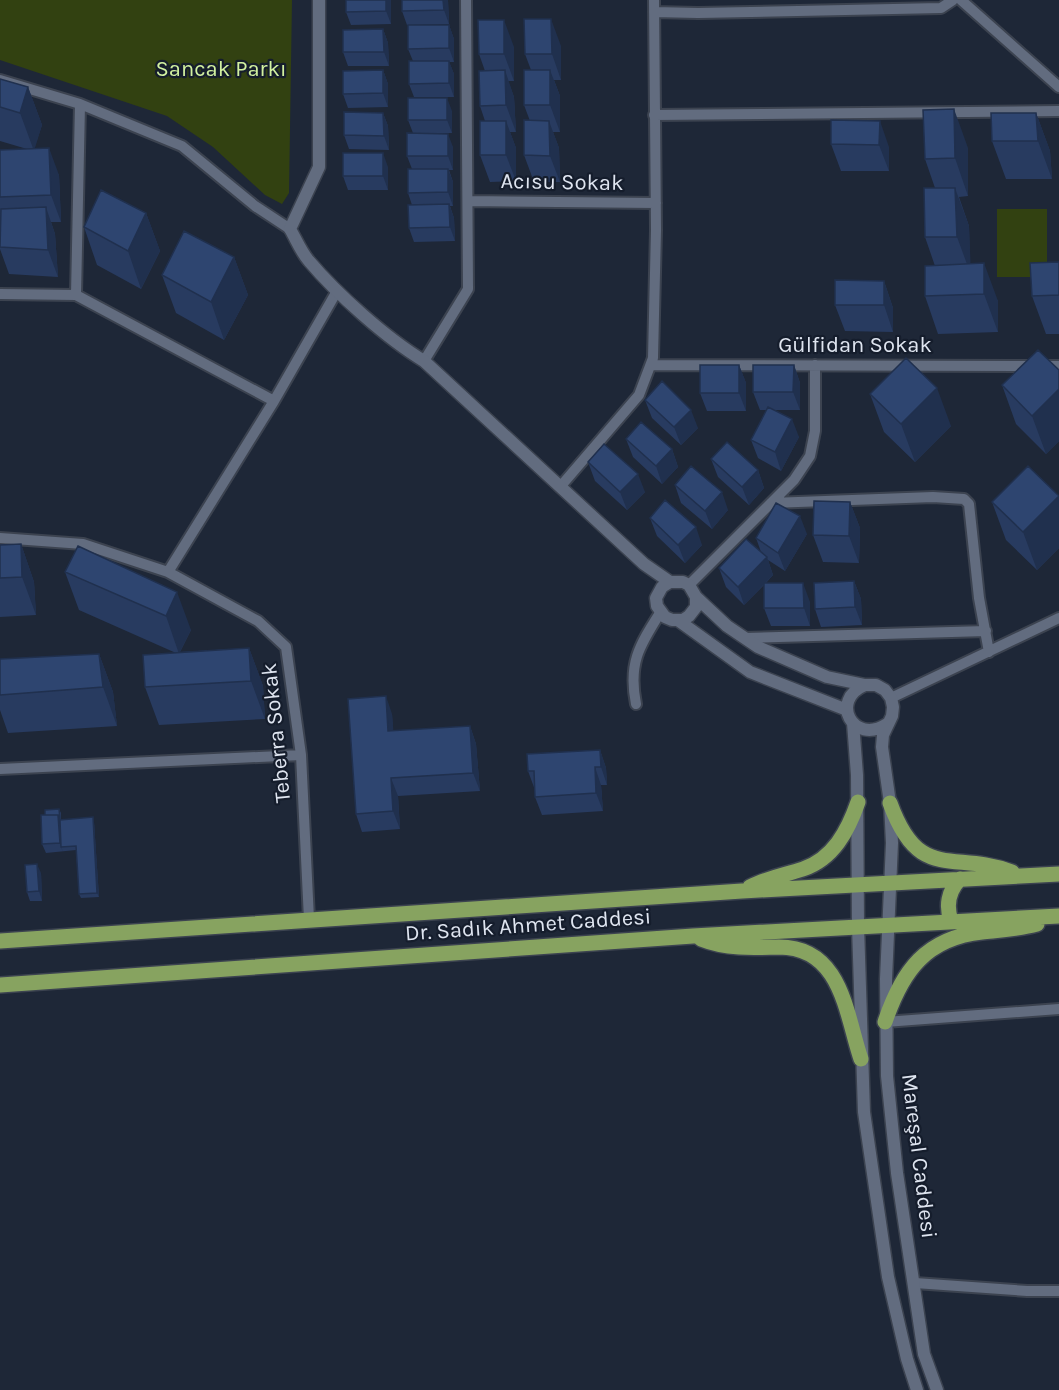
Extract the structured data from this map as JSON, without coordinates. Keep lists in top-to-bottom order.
{
  "streets": {
    "main road": ["Dr. Sadık Ahmet Caddesi"],
    "street": [
      "Acısu Sokak",
      "Gülfidan Sokak",
      "Teberra Sokak",
      "Mareşal Caddesi"
    ]
  },
  "crossings": [
    ["Teberra Sokak", "Dr. Sadık Ahmet Caddesi"],
    ["Dr. Sadık Ahmet Caddesi", "Mareşal Caddesi"]
  ],
  "parks": ["Sancak Parkı"]
}
